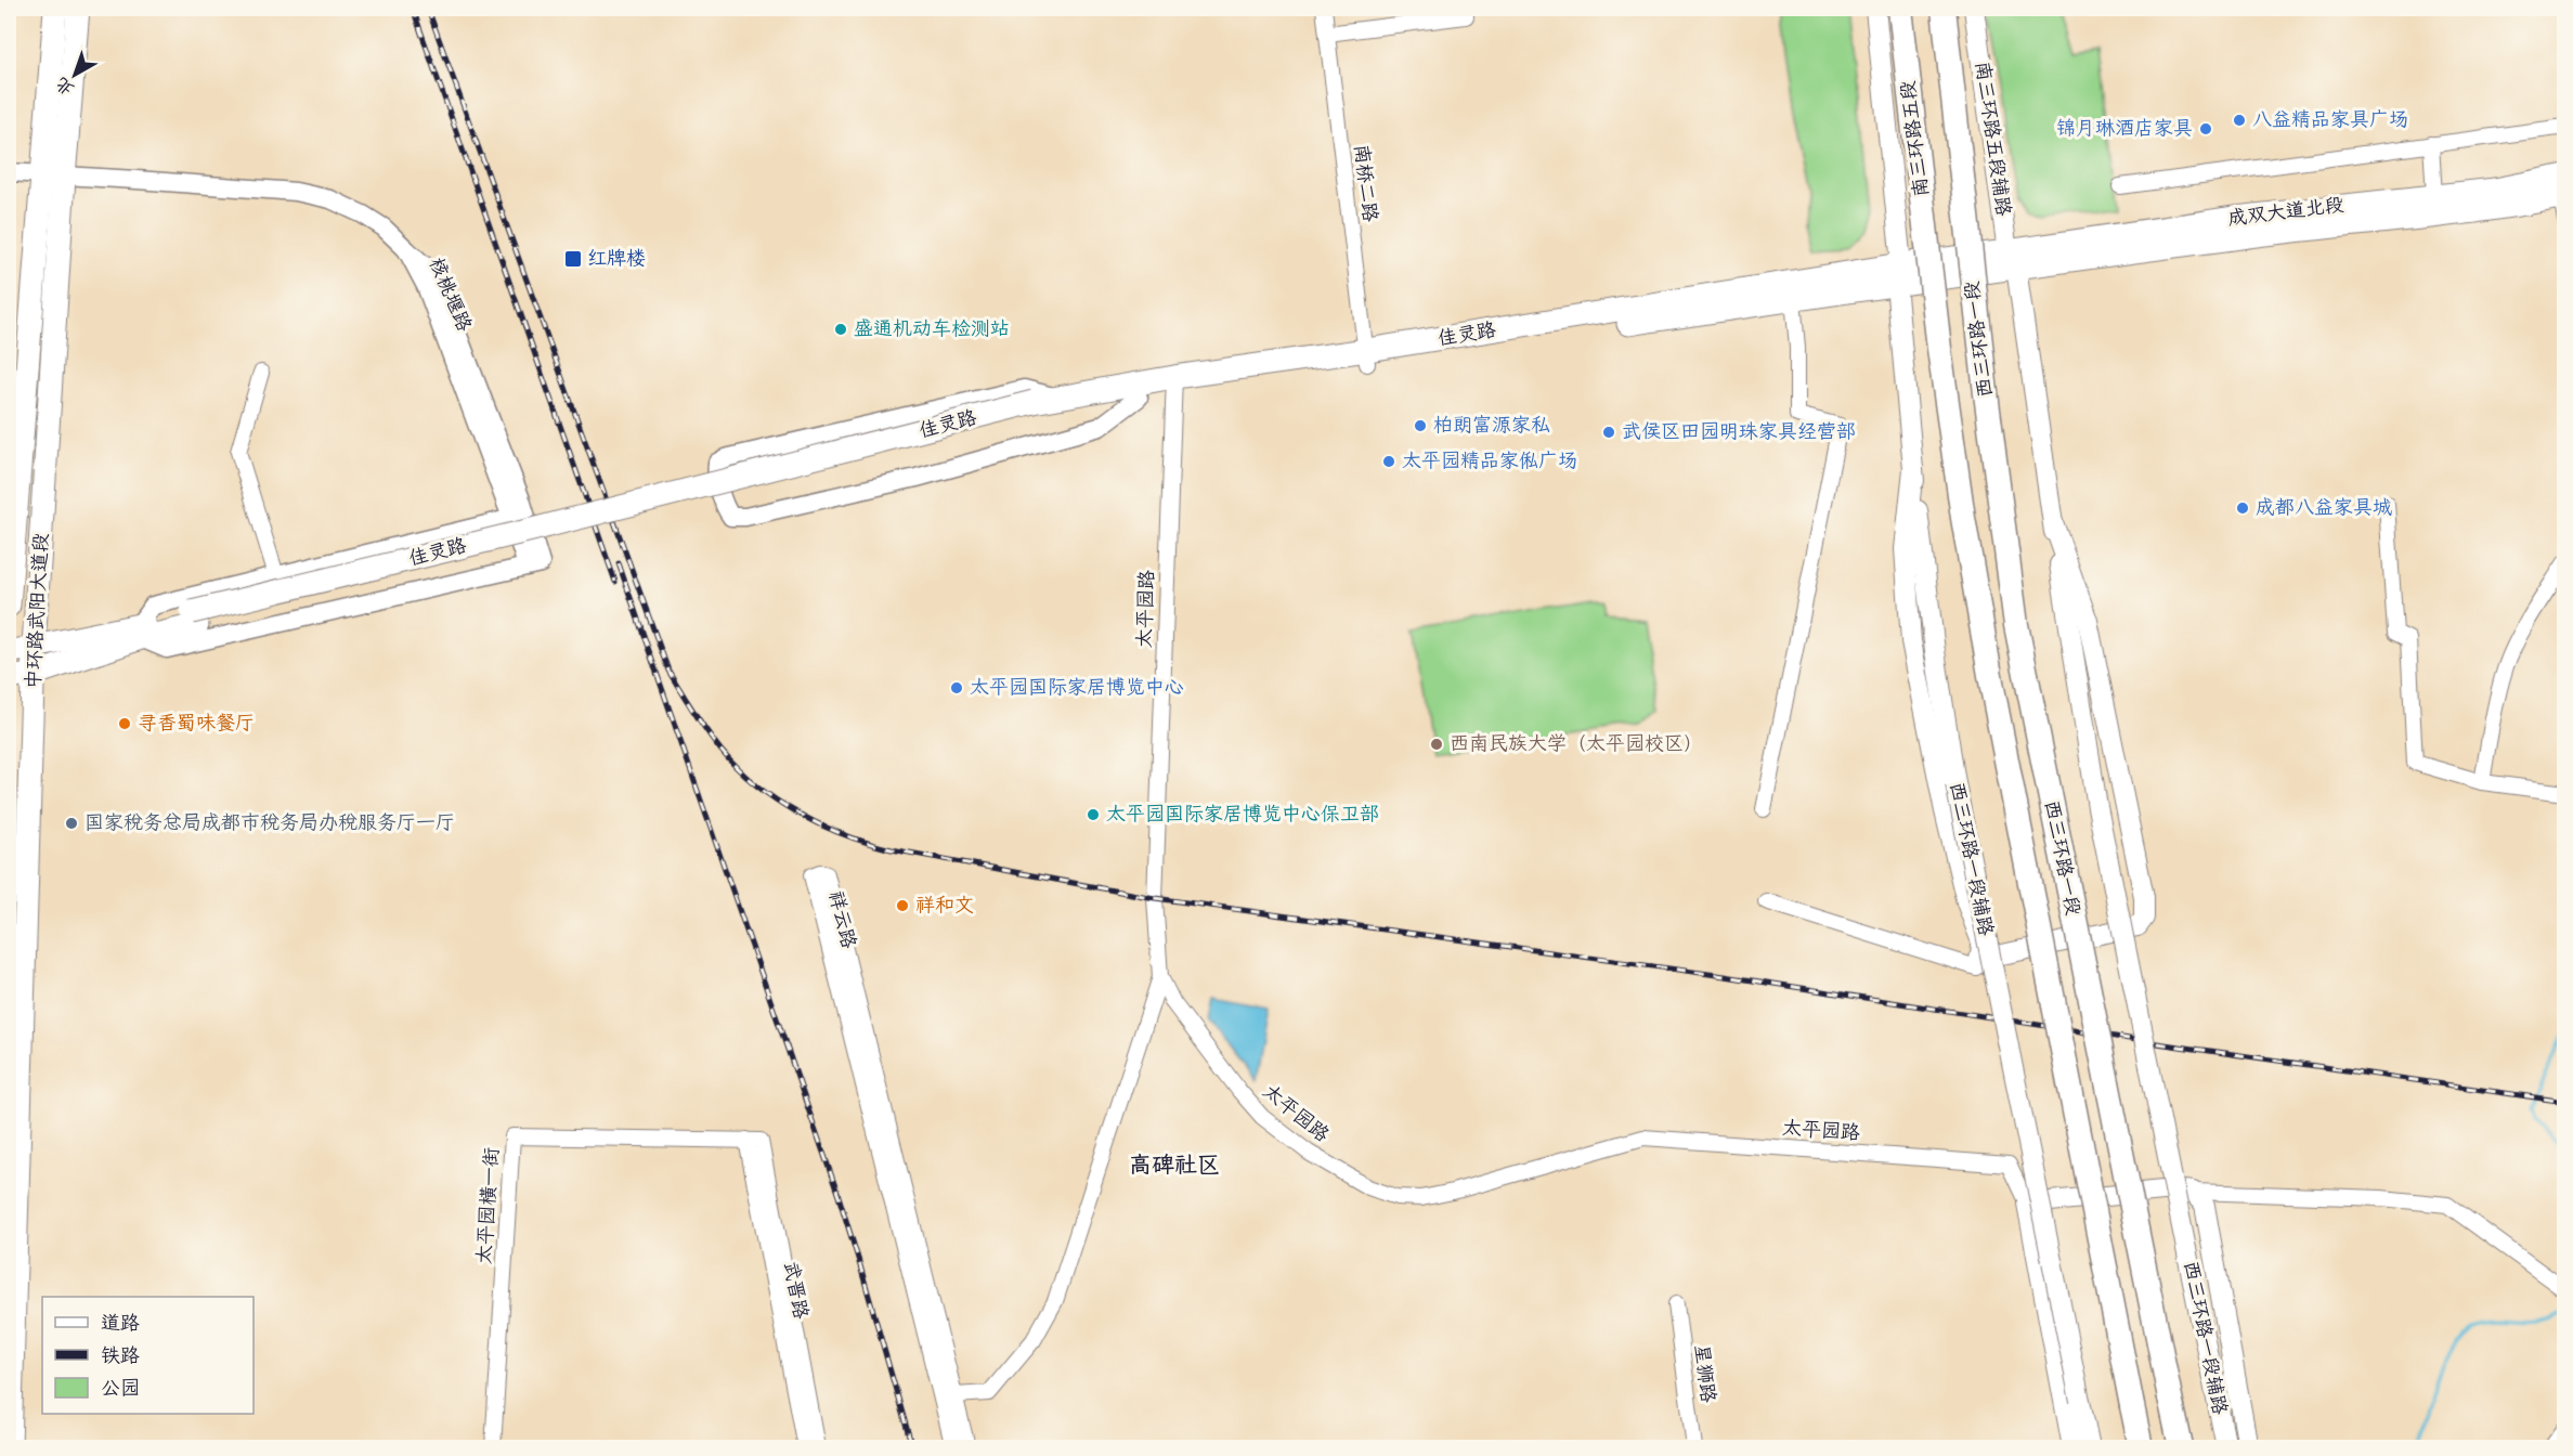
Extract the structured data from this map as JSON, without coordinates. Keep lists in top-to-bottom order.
{
  "streets": {
    "highway": ["南三环路五段", "西三环路一段"],
    "main road": [
      "南三环路五段辅路",
      "成双大道北段",
      "佳灵路",
      "中环路武阳大道段",
      "西三环路一段辅路"
    ],
    "street": [
      "南桥二路",
      "核桃堰路",
      "太平园路",
      "祥云路",
      "太平园横一街",
      "武晋路",
      "星狮路"
    ]
  },
  "crossings": [
    ["南三环路五段", "西三环路一段"],
    ["南三环路五段辅路", "成双大道北段"],
    ["南三环路五段辅路", "西三环路一段辅路"],
    ["南桥二路", "佳灵路"],
    ["成双大道北段", "西三环路一段辅路"],
    ["核桃堰路", "佳灵路"],
    ["核桃堰路", "中环路武阳大道段"],
    ["佳灵路", "太平园路"],
    ["佳灵路", "中环路武阳大道段"],
    ["佳灵路", "西三环路一段辅路"],
    ["太平园横一街", "武晋路"]
  ],
  "districts": ["高碑社区"],
  "places": {
    "other": [
      "八益精品家具广场",
      "锦月琳酒店家具",
      "盛通机动车检测站",
      "柏朗富源家私",
      "武侯区田园明珠家具经营部",
      "太平园精品家俬广场",
      "成都八益家具城",
      "太平园国际家居博览中心",
      "寻香蜀味餐厅",
      "西南民族大学（太平园校区）",
      "太平园国际家居博览中心保卫部",
      "国家税务总局成都市税务局办税服务厅一厅",
      "祥和文"
    ],
    "transit": ["红牌楼"]
  },
  "legend": ["道路", "铁路", "公园"],
  "north": "bottom left"
}
